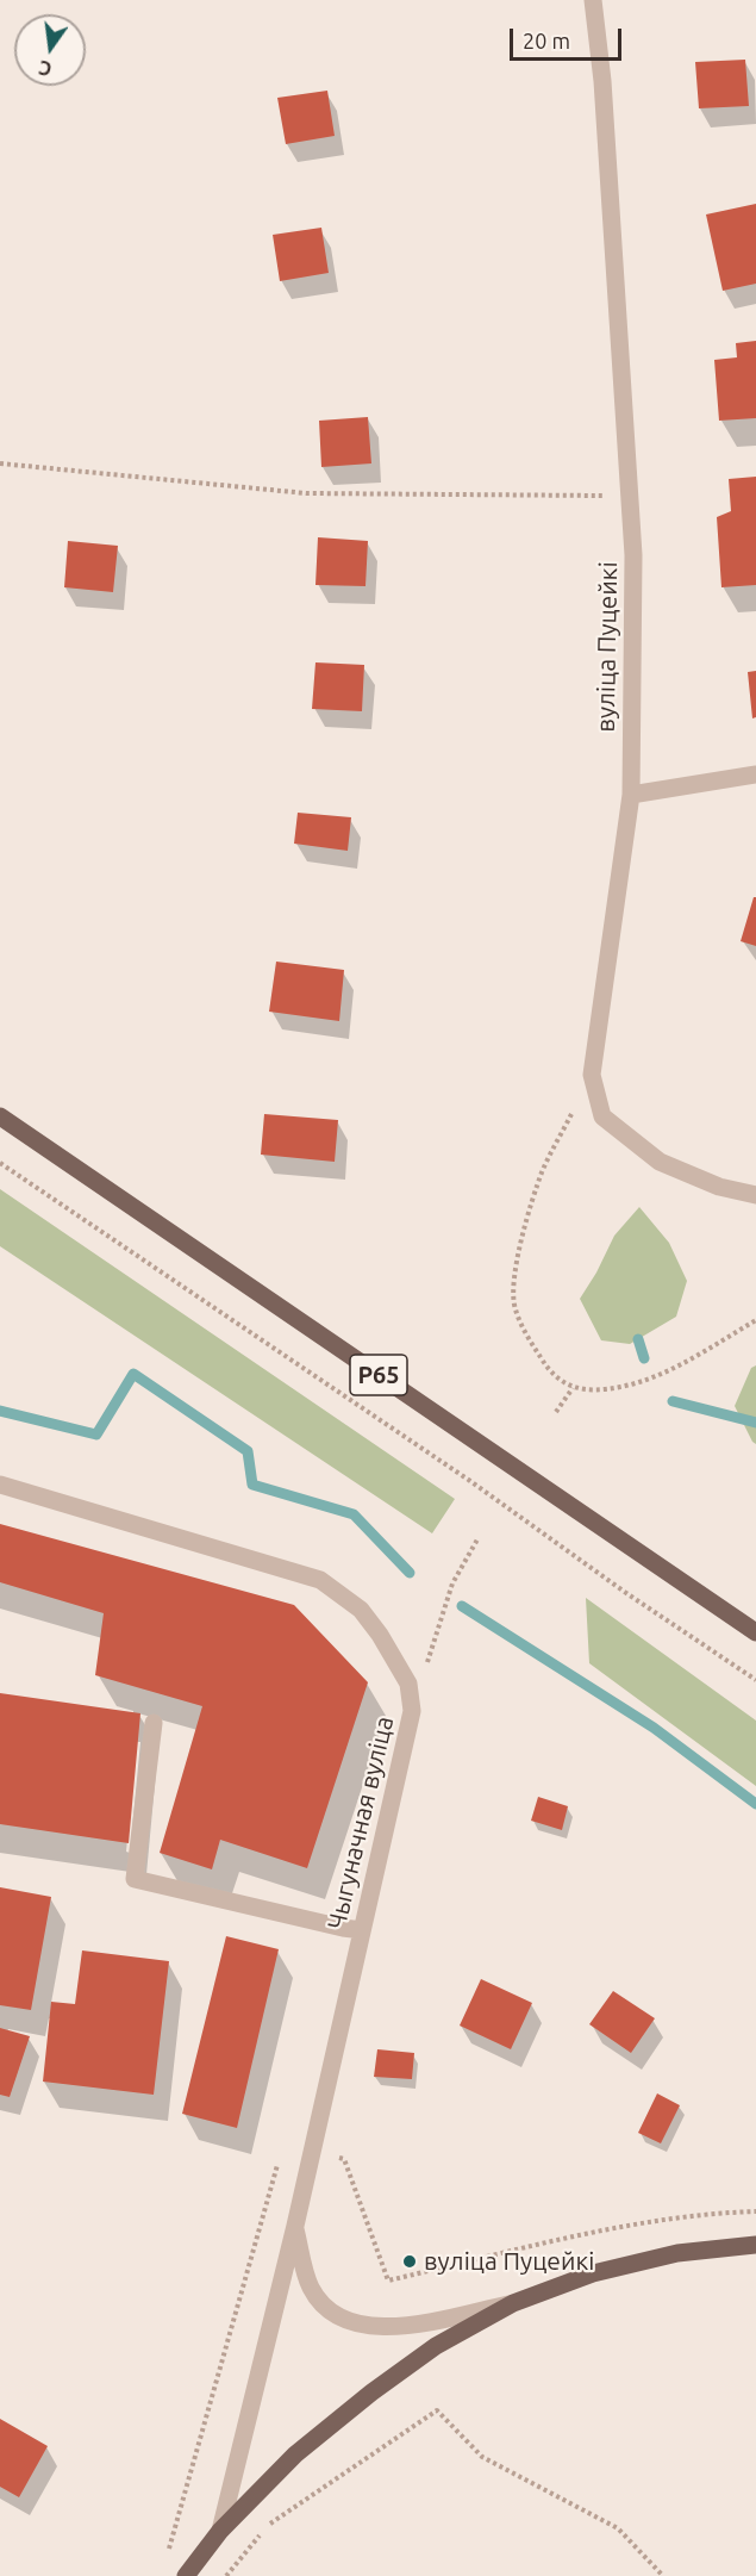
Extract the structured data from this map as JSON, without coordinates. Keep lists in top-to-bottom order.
{
  "streets": {
    "main road": ["Р65"],
    "street": ["вуліца Пуцейкі", "Чыгуначная вуліца"]
  },
  "places": ["вуліца Пуцейкі"],
  "scale_bar": "20 m",
  "north": "bottom"
}
